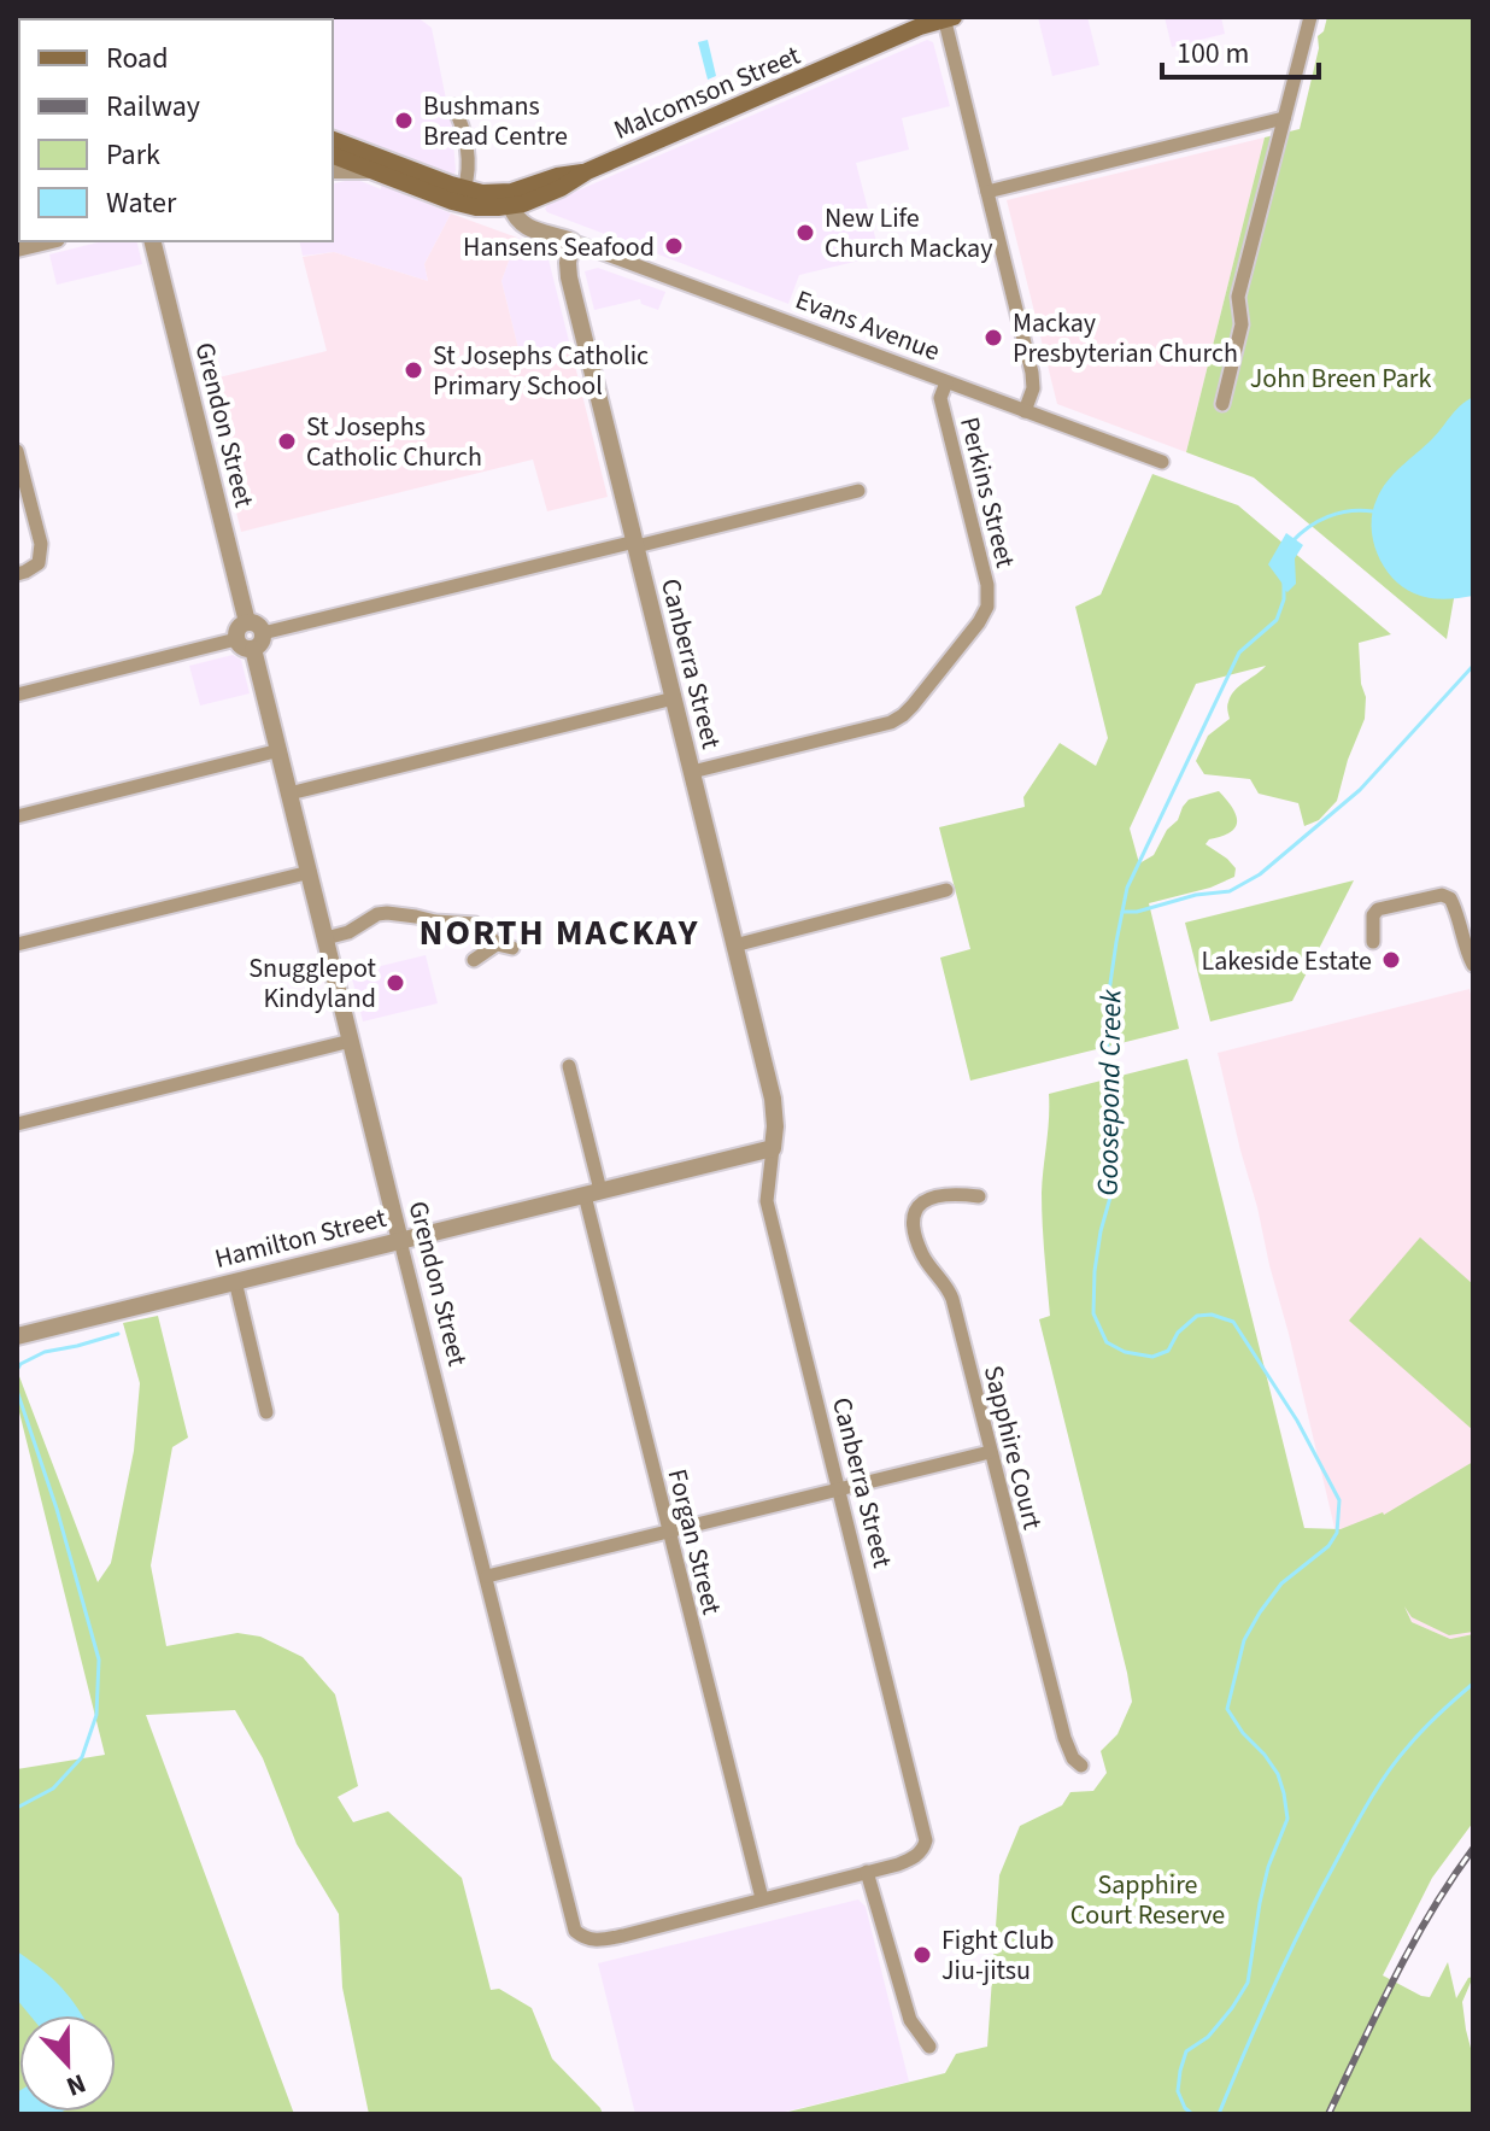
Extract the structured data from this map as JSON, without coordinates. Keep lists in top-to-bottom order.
{
  "streets": {
    "main road": ["Malcomson Street"],
    "street": [
      "Evans Avenue",
      "Grendon Street",
      "Perkins Street",
      "Canberra Street",
      "Hamilton Street",
      "Sapphire Court",
      "Forgan Street"
    ]
  },
  "crossings": [
    ["Evans Avenue", "Perkins Street"],
    ["Evans Avenue", "Canberra Street"],
    ["Grendon Street", "Hamilton Street"],
    ["Grendon Street", "Forgan Street"],
    ["Perkins Street", "Canberra Street"],
    ["Canberra Street", "Hamilton Street"],
    ["Hamilton Street", "Forgan Street"]
  ],
  "districts": ["NORTH MACKAY"],
  "water": ["Goosepond Creek"],
  "parks": ["John Breen Park", "Sapphire Court Reserve"],
  "places": [
    "Bushmans Bread Centre",
    "New Life Church Mackay",
    "Hansens Seafood",
    "Mackay Presbyterian Church",
    "St Josephs Catholic Primary School",
    "St Josephs Catholic Church",
    "Lakeside Estate",
    "Snugglepot Kindyland",
    "Fight Club Jiu-jitsu"
  ],
  "legend": [
    "Road",
    "Railway",
    "Park",
    "Water"
  ],
  "scale_bar": "100 m",
  "north": "bottom"
}
